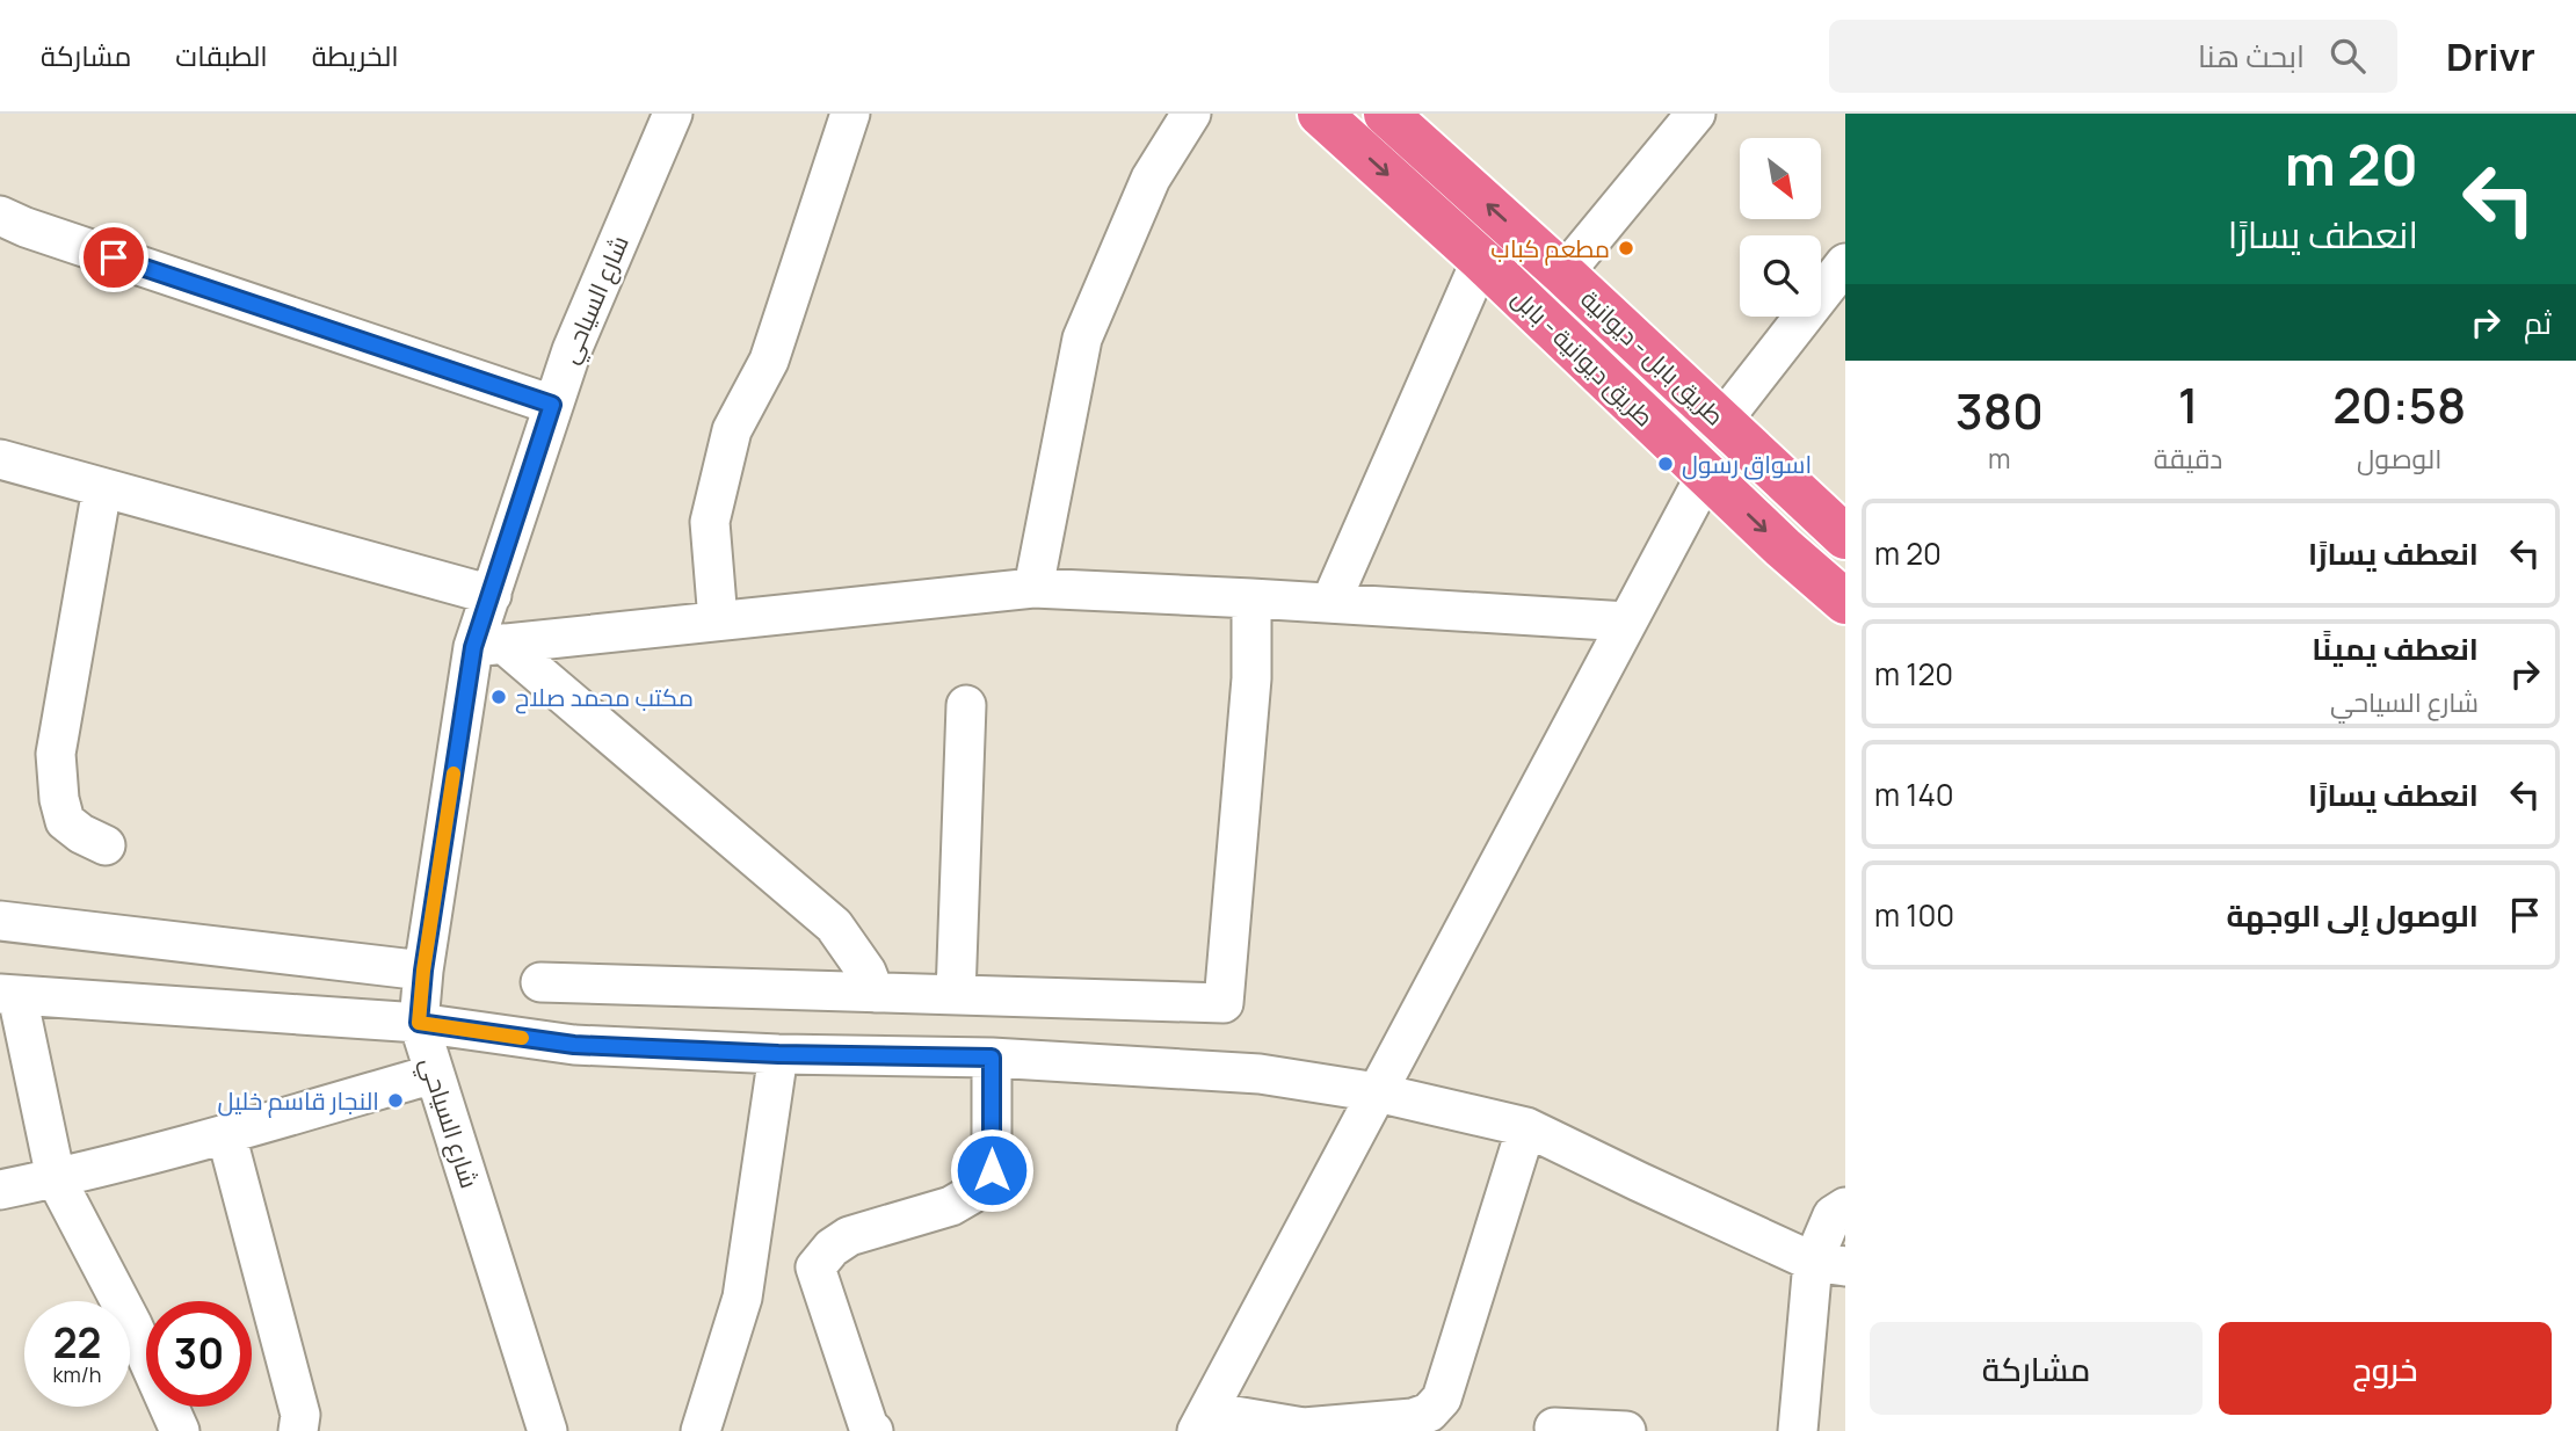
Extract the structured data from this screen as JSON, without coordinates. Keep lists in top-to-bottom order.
{
  "streets": {
    "highway": ["طريق ديوانية - بابل", "طريق بابل - ديوانية"],
    "street": ["شارع السياحي"]
  },
  "one_way": ["طريق ديوانية - بابل", "طريق بابل - ديوانية"],
  "places": [
    "مطعم كباب",
    "اسواق رسول",
    "مكتب محمد صلاح",
    "النجار قاسم خليل"
  ],
  "north": "bottom right",
  "page": {
    "header": "Drivr",
    "search": "ابحث هنا",
    "nav": ["الخريطة", "الطبقات", "مشاركة"],
    "turn": ["20 m", "انعطف يسارًا"],
    "then": "ثم",
    "eta": [
      "20:58",
      "الوصول",
      "1",
      "دقيقة",
      "380",
      "m"
    ],
    "list": [
      {
        "name": "انعطف يسارًا",
        "value": "20 m"
      },
      {
        "name": "انعطف يمينًا",
        "note": "شارع السياحي",
        "value": "120 m"
      },
      {
        "name": "انعطف يسارًا",
        "value": "140 m"
      },
      {
        "name": "الوصول إلى الوجهة",
        "value": "100 m"
      }
    ],
    "speed": "22 km/h",
    "limit": "30",
    "buttons": ["خروج", "مشاركة"]
  }
}
